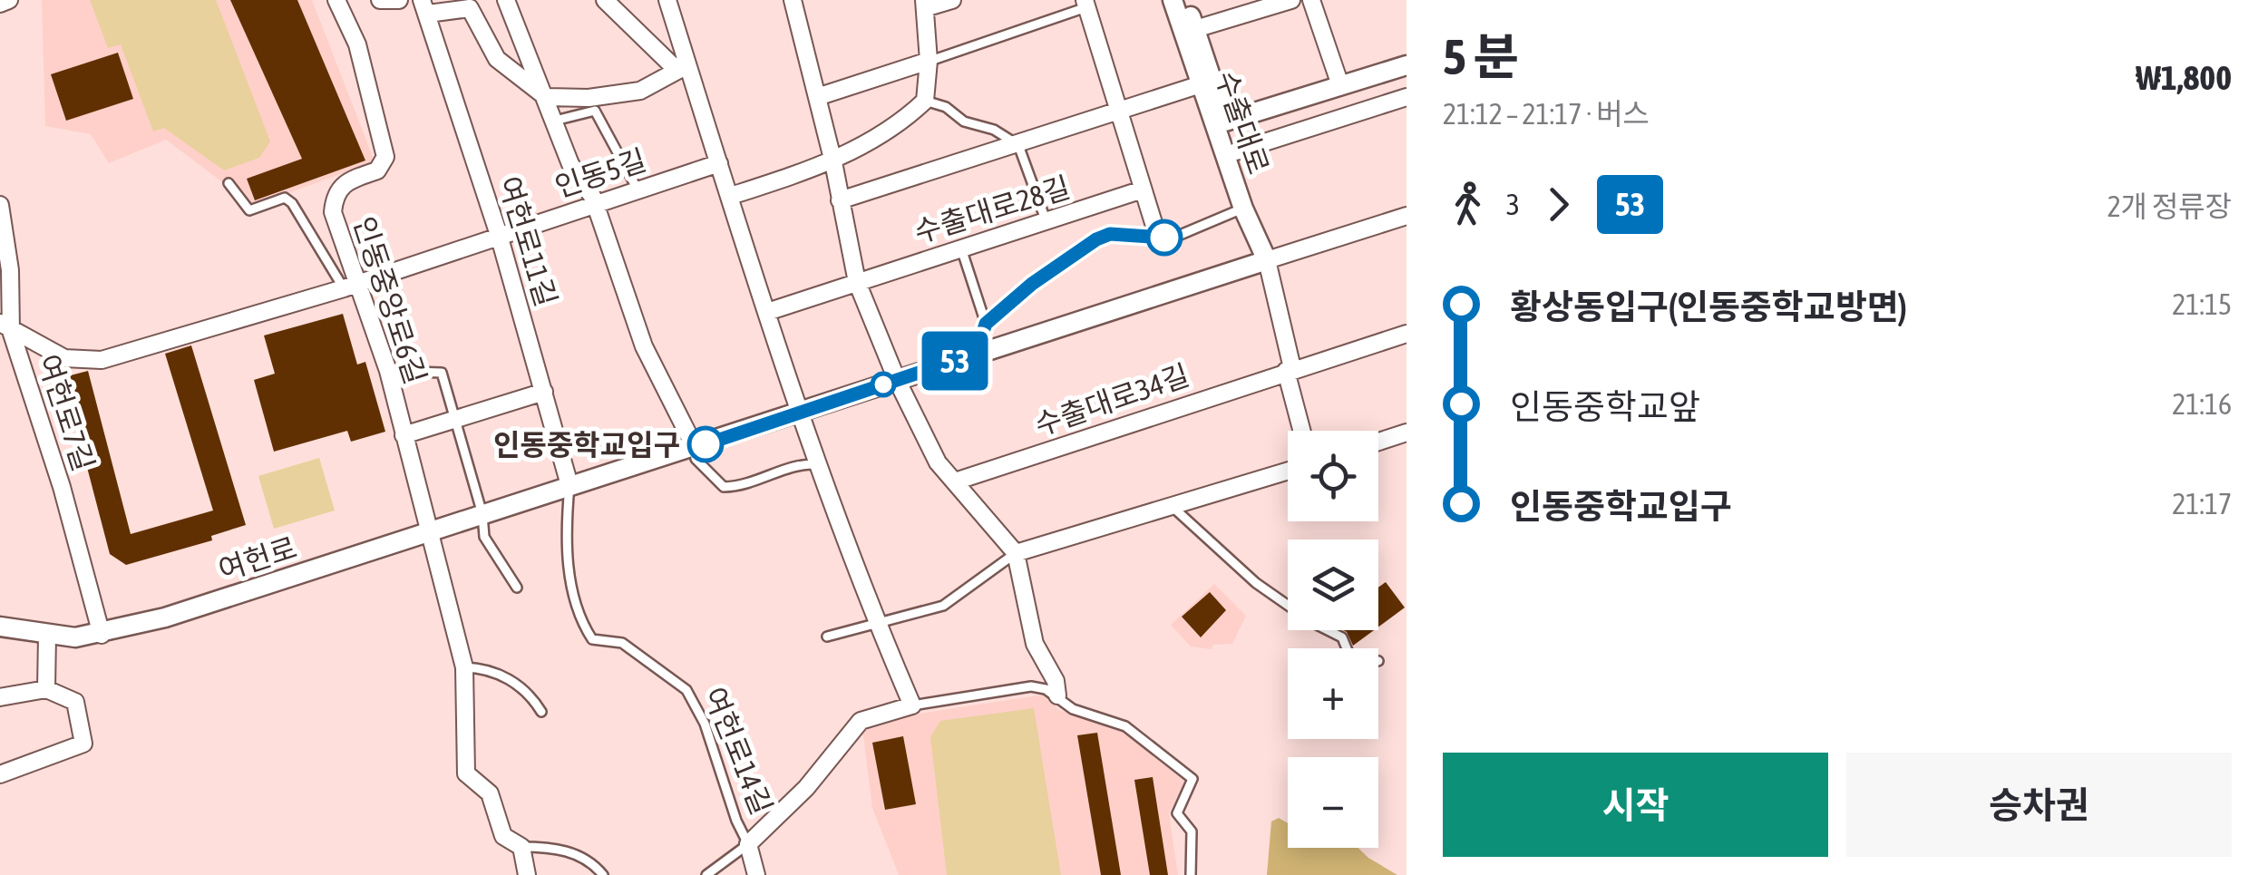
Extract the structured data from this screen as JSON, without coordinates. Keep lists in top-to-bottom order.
{
  "streets": {
    "street": [
      "수출대로",
      "인동5길",
      "수출대로28길",
      "여헌로11길",
      "인동중앙로6길",
      "수출대로34길",
      "여헌로7길",
      "여헌로",
      "여헌로14길"
    ]
  },
  "crossings": [
    ["수출대로", "수출대로28길"],
    ["수출대로", "수출대로34길"],
    ["수출대로", "여헌로"],
    ["인동5길", "여헌로11길"],
    ["인동5길", "인동중앙로6길"],
    ["인동5길", "여헌로7길"],
    ["여헌로11길", "여헌로"],
    ["여헌로11길", "여헌로14길"],
    ["인동중앙로6길", "여헌로"],
    ["여헌로7길", "여헌로"],
    ["여헌로", "여헌로14길"]
  ],
  "places": ["인동중학교입구"],
  "lines": ["bus line 53"],
  "page": {
    "on_map": "53",
    "heading": ["5 분", "21:12 – 21:17 · 버스", "₩1,800"],
    "legs": ["3", "53", "2개 정류장"],
    "list": [
      {
        "name": "황상동입구(인동중학교방면)",
        "value": "21:15"
      },
      {
        "name": "인동중학교앞",
        "value": "21:16"
      },
      {
        "name": "인동중학교입구",
        "value": "21:17"
      }
    ],
    "map_buttons": ["+", "−"],
    "buttons": ["시작", "승차권"]
  }
}
